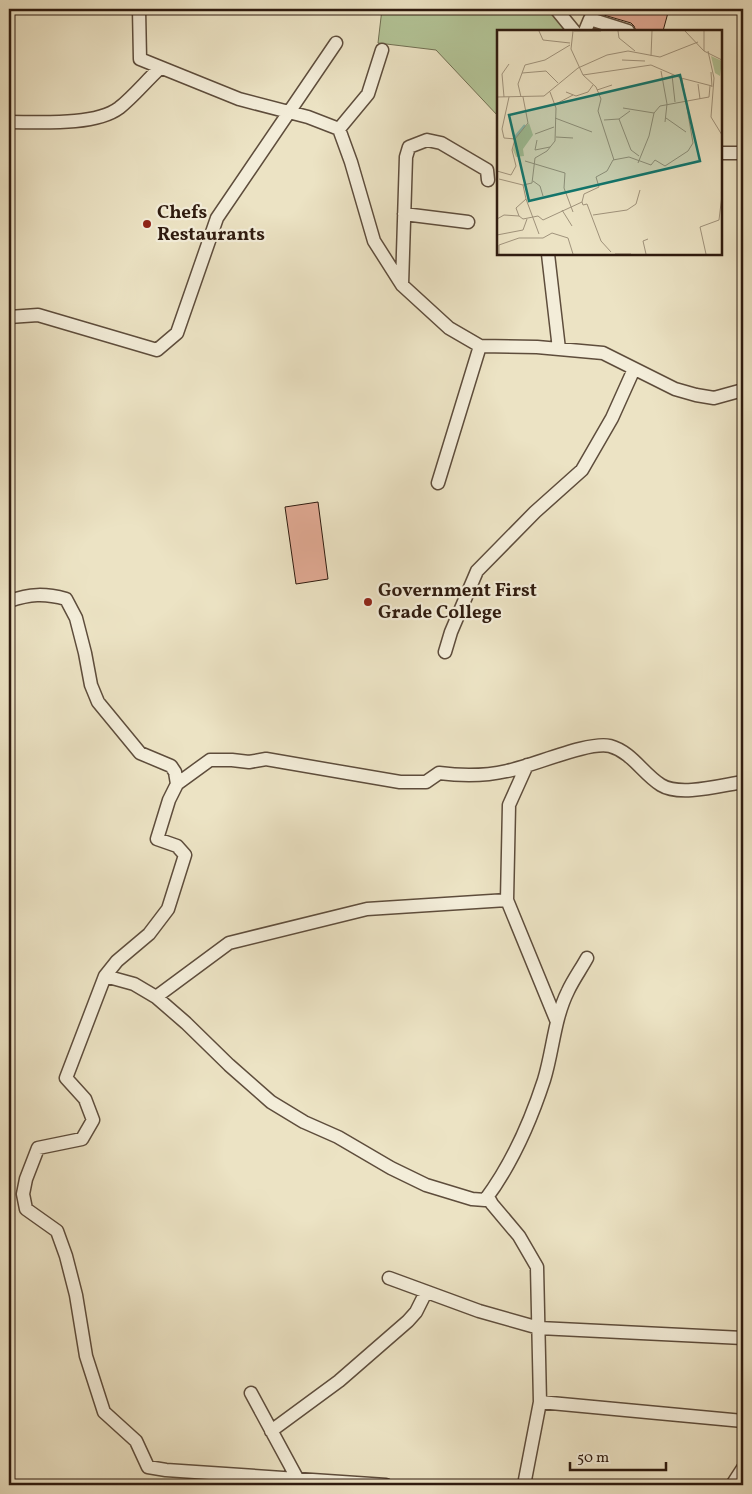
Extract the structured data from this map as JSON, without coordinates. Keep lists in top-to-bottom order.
{
  "places": ["Chefs Restaurants", "Government First Grade College"],
  "scale_bar": "50 m"
}
